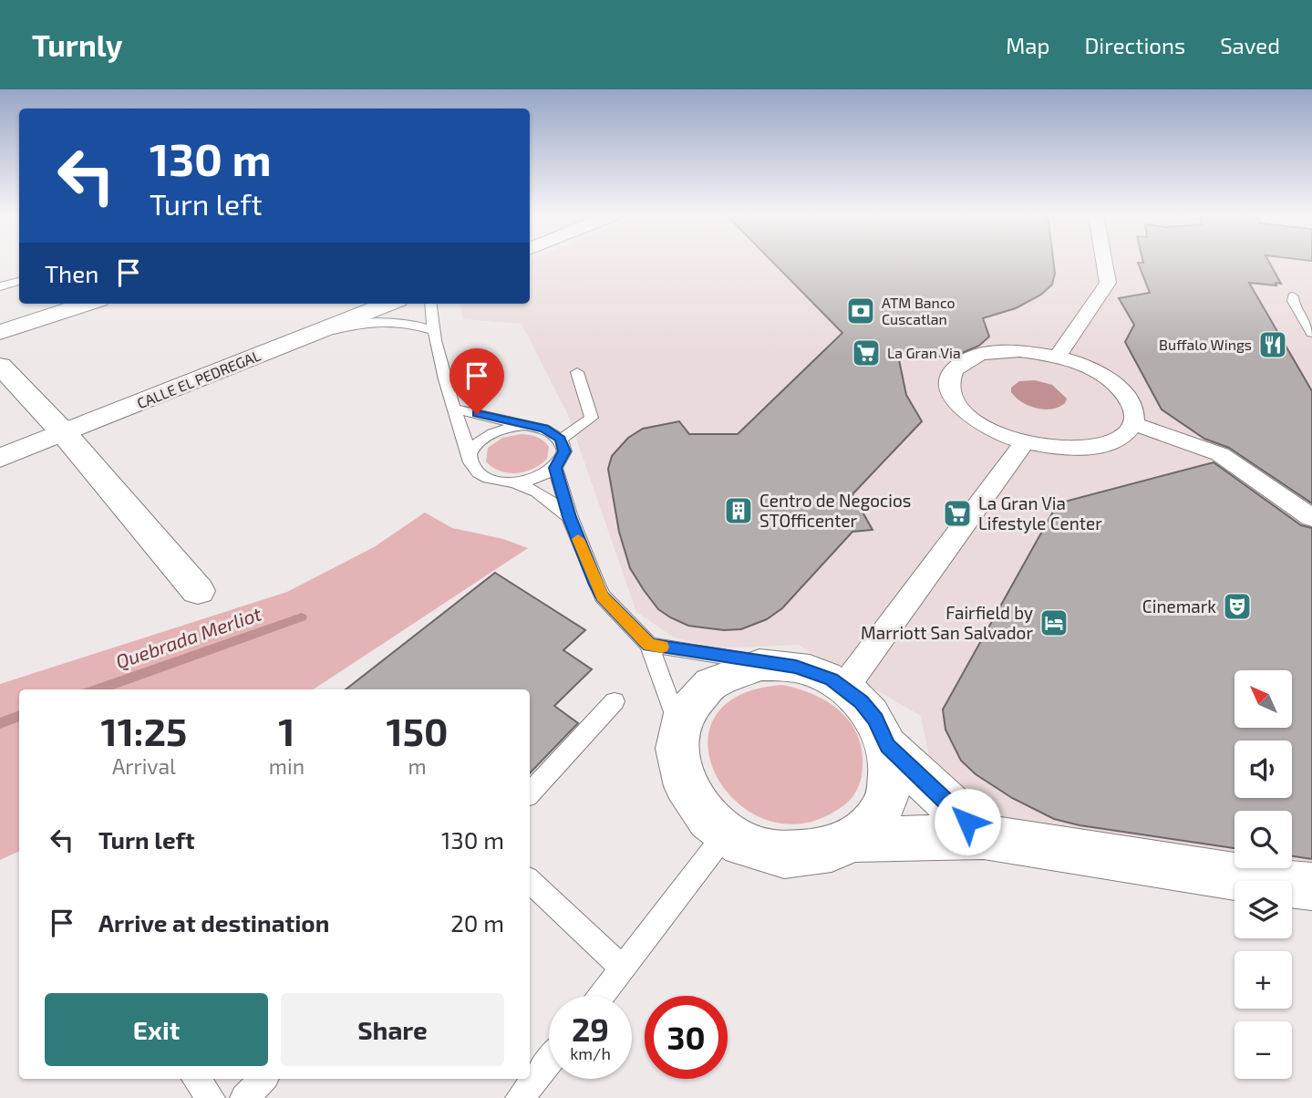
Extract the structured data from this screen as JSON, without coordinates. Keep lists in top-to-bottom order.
{
  "streets": {
    "street": ["CALLE EL PEDREGAL"]
  },
  "water": ["Quebrada Merliot"],
  "places": {
    "bank": ["ATM Banco Cuscatlan"],
    "restaurant": ["Buffalo Wings"],
    "supermarket": ["La Gran Via", "La Gran Via Lifestyle Center"],
    "building": ["Centro de Negocios STOfficenter"],
    "theatre": ["Cinemark"],
    "hotel": ["Fairfield by Marriott San Salvador"]
  },
  "north": "top left",
  "page": {
    "header": "Turnly",
    "nav": ["Map", "Directions", "Saved"],
    "turn": ["130 m", "Turn left"],
    "then": "Then",
    "map_buttons": ["+", "−"],
    "eta": [
      "11:25",
      "Arrival",
      "1",
      "min",
      "150",
      "m"
    ],
    "list": [
      {
        "name": "Turn left",
        "value": "130 m"
      },
      {
        "name": "Arrive at destination",
        "value": "20 m"
      }
    ],
    "buttons": ["Exit", "Share"],
    "speed": "29 km/h",
    "limit": "30"
  }
}
